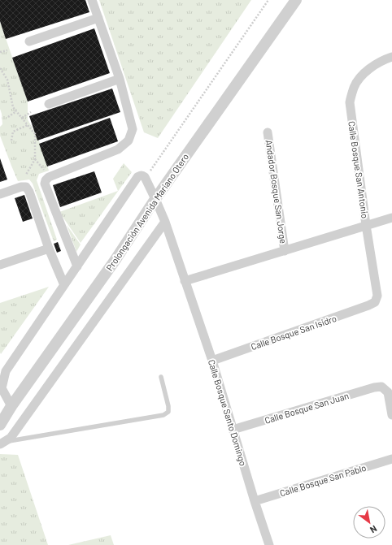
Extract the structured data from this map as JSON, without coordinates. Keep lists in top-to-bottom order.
{
  "streets": {
    "street": [
      "Calle Bosque San Antonio",
      "Andador Bosque San Jorge",
      "Prolongación Avenida Mariano Otero",
      "Calle Bosque San Isidro",
      "Calle Bosque San Juan",
      "Calle Bosque Santo Domingo",
      "Calle Bosque San Pablo"
    ]
  },
  "crossings": [
    ["Calle Bosque San Antonio", "Calle Bosque San Isidro"],
    ["Prolongación Avenida Mariano Otero", "Calle Bosque Santo Domingo"],
    ["Calle Bosque San Isidro", "Calle Bosque Santo Domingo"],
    ["Calle Bosque San Juan", "Calle Bosque Santo Domingo"],
    ["Calle Bosque Santo Domingo", "Calle Bosque San Pablo"]
  ],
  "north": "bottom right"
}
